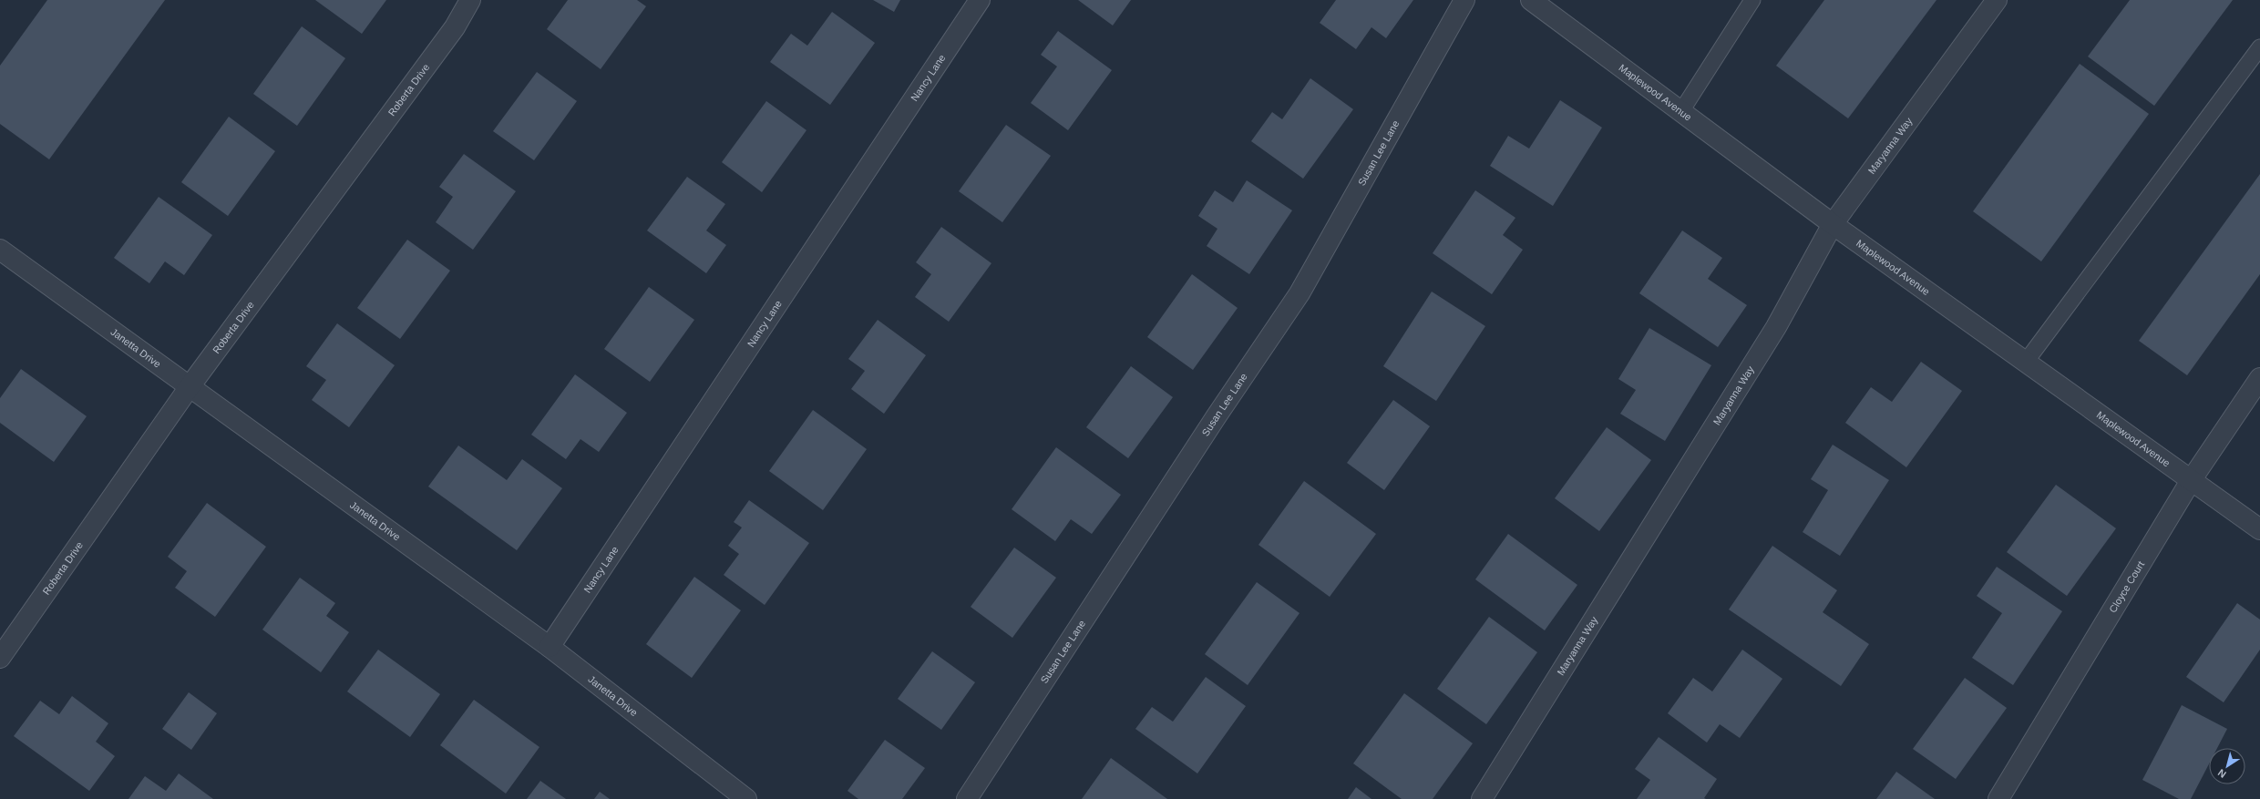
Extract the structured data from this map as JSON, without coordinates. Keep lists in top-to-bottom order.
{
  "streets": {
    "street": [
      "Nancy Lane",
      "Roberta Drive",
      "Maplewood Avenue",
      "Maryanna Way",
      "Susan Lee Lane",
      "Janetta Drive",
      "Cloyce Court"
    ]
  },
  "crossings": [
    ["Nancy Lane", "Janetta Drive"],
    ["Roberta Drive", "Janetta Drive"],
    ["Maplewood Avenue", "Maryanna Way"],
    ["Maplewood Avenue", "Cloyce Court"]
  ],
  "north": "bottom left"
}
